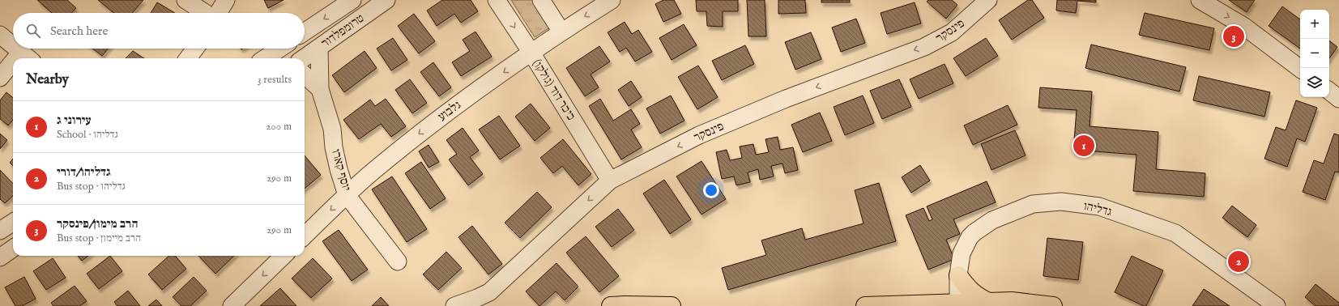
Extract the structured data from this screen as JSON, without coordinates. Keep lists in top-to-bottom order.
{
  "streets": {
    "street": [
      "טרומפלדור",
      "פינסקר",
      "כיכר דוד (גולקו)",
      "גלבוע",
      "יוסף קארו",
      "גדליהו"
    ]
  },
  "crossings": [
    ["טרומפלדור", "יוסף קארו"],
    ["פינסקר", "כיכר דוד (גולקו)"],
    ["כיכר דוד (גולקו)", "גלבוע"],
    ["גלבוע", "יוסף קארו"]
  ],
  "one_way": ["פינסקר", "גלבוע"],
  "page": {
    "map_buttons": ["+", "−"],
    "search": "Search here",
    "pins": ["3", "1", "2"],
    "heading": ["Nearby", "3 results"],
    "list": [
      {
        "mark": "1",
        "name": "עירוני ג",
        "note": "School · גדליהו",
        "value": "200 m"
      },
      {
        "mark": "2",
        "name": "גדליהו/דורי",
        "note": "Bus stop · גדליהו",
        "value": "290 m"
      },
      {
        "mark": "3",
        "name": "הרב מימון/פינסקר",
        "note": "Bus stop · הרב מיימון",
        "value": "290 m"
      }
    ]
  }
}
